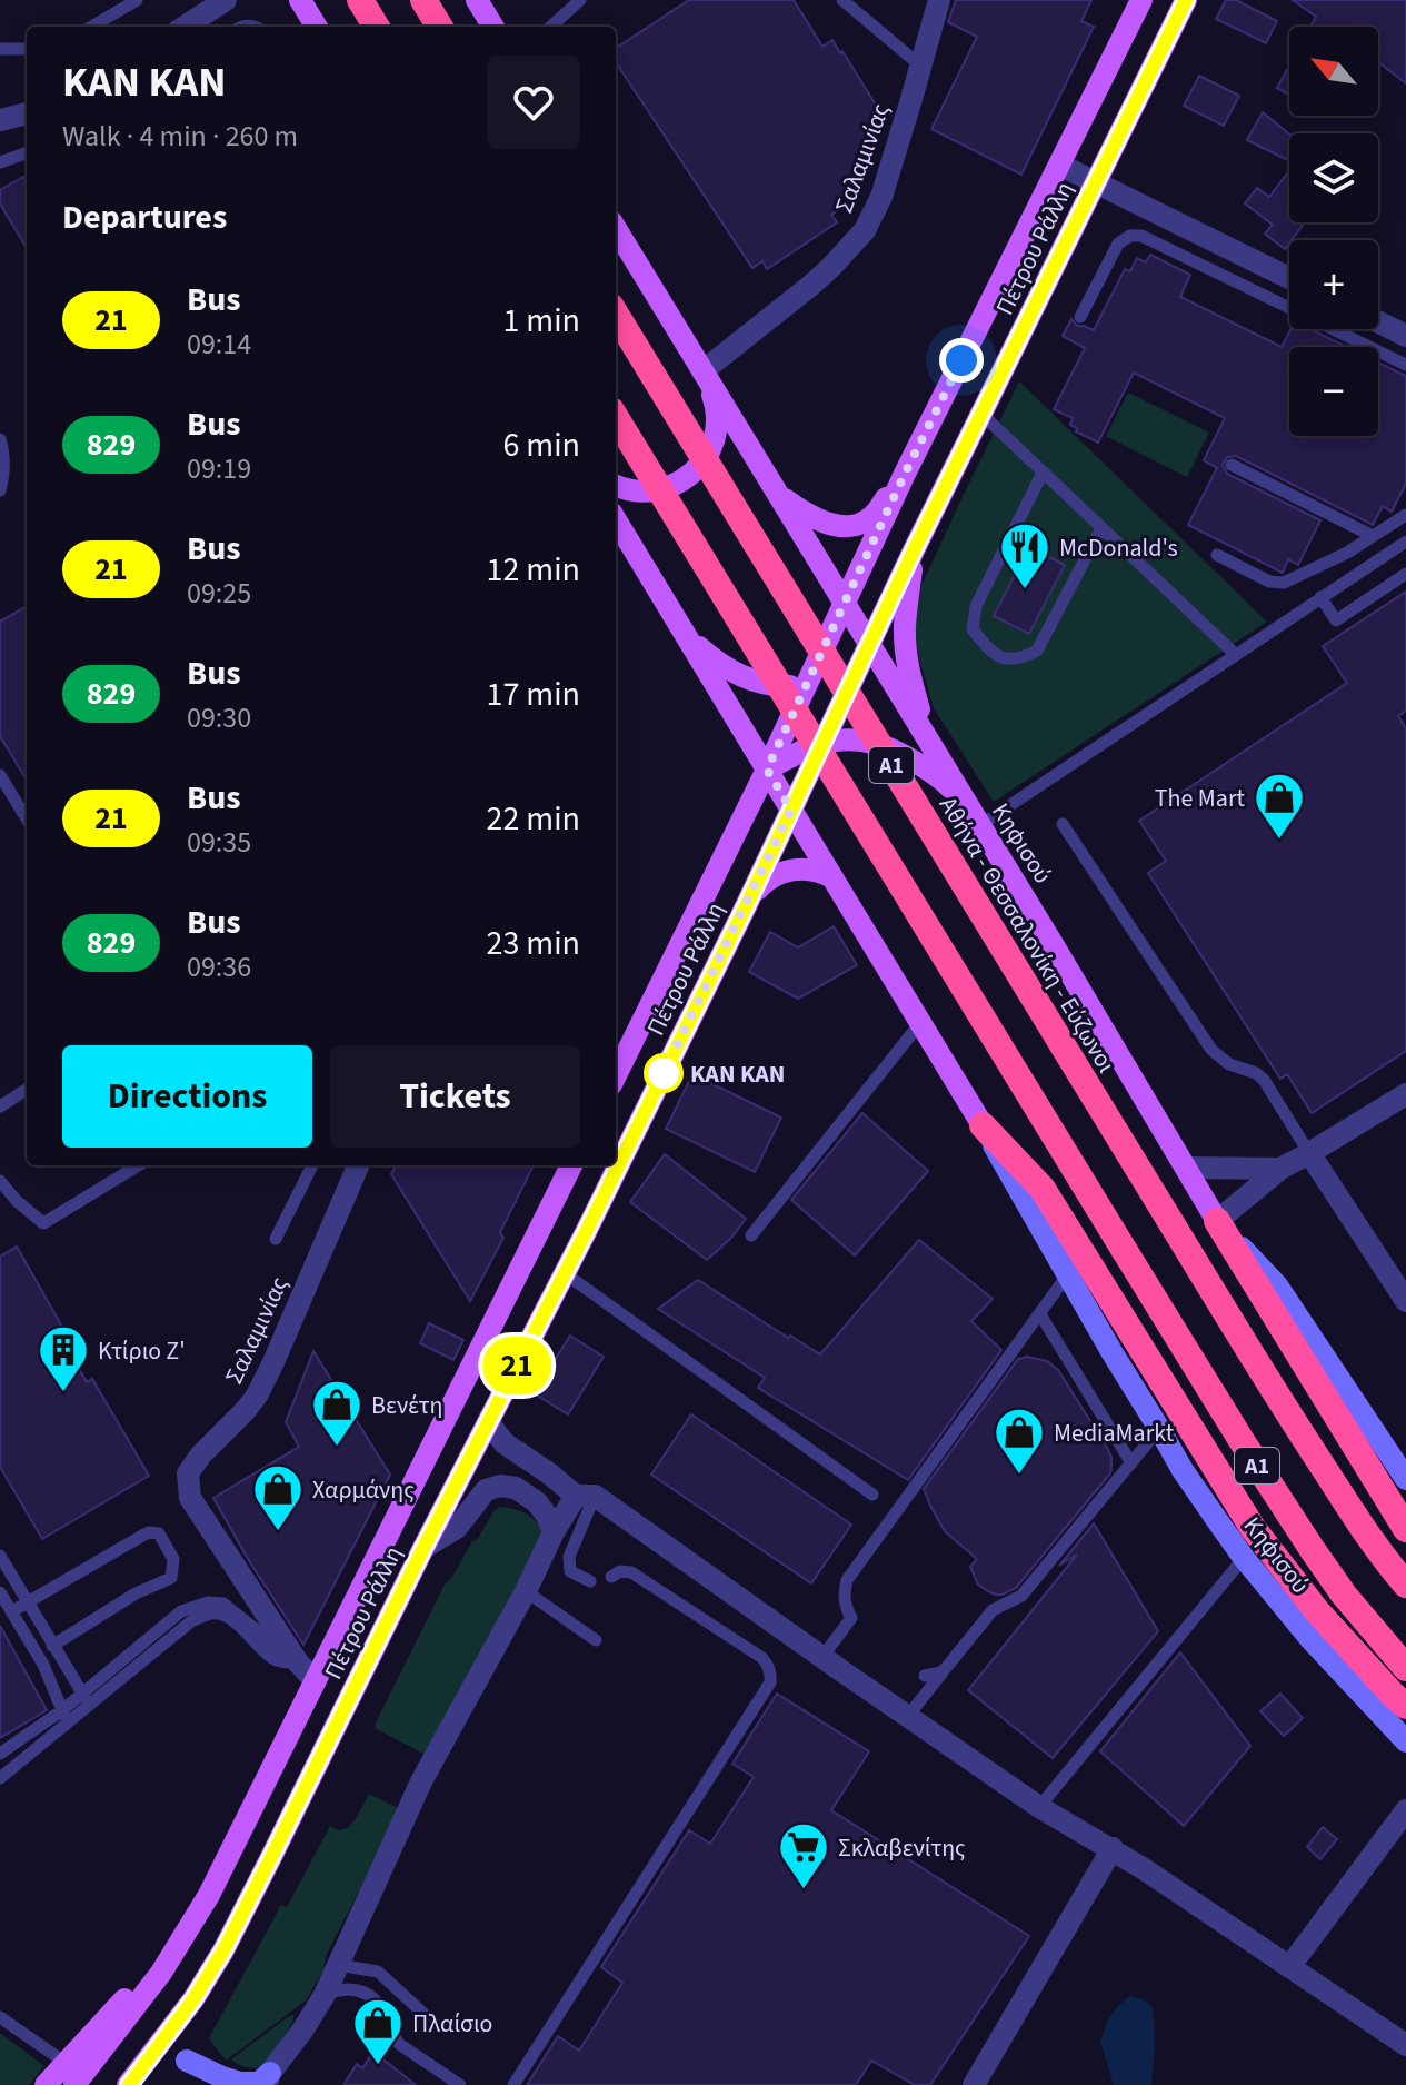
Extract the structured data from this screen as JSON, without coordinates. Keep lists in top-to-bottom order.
{
  "streets": {
    "highway": ["Α1", "Αθήνα - Θεσσαλονίκη - Εύζωνοι"],
    "main road": ["Πέτρου Ράλλη", "Κηφισού"],
    "street": ["Σαλαμινίας"]
  },
  "crossings": [
    ["Σαλαμινίας", "Πέτρου Ράλλη"],
    ["Σαλαμινίας", "Κηφισού"],
    ["Πέτρου Ράλλη", "Κηφισού"]
  ],
  "places": {
    "restaurant": ["McDonald's"],
    "shop": [
      "The Mart",
      "Βενέτη",
      "MediaMarkt",
      "Χαρμάνης",
      "Πλαίσιο"
    ],
    "other": ["ΚΑΝ ΚΑΝ"],
    "building": ["Κτίριο Ζ'"],
    "supermarket": ["Σκλαβενίτης"]
  },
  "lines": ["bus line 21"],
  "north": "top left",
  "page": {
    "on_map": "21",
    "map_buttons": ["+", "−"],
    "heading": [
      ["ΚΑΝ ΚΑΝ", "Walk · 4 min · 260 m"],
      "Departures"
    ],
    "list": [
      {
        "mark": "21",
        "name": "Bus",
        "note": "09:14",
        "value": "1 min"
      },
      {
        "mark": "829",
        "name": "Bus",
        "note": "09:19",
        "value": "6 min"
      },
      {
        "mark": "21",
        "name": "Bus",
        "note": "09:25",
        "value": "12 min"
      },
      {
        "mark": "829",
        "name": "Bus",
        "note": "09:30",
        "value": "17 min"
      },
      {
        "mark": "21",
        "name": "Bus",
        "note": "09:35",
        "value": "22 min"
      },
      {
        "mark": "829",
        "name": "Bus",
        "note": "09:36",
        "value": "23 min"
      }
    ],
    "buttons": ["Directions", "Tickets"]
  }
}
